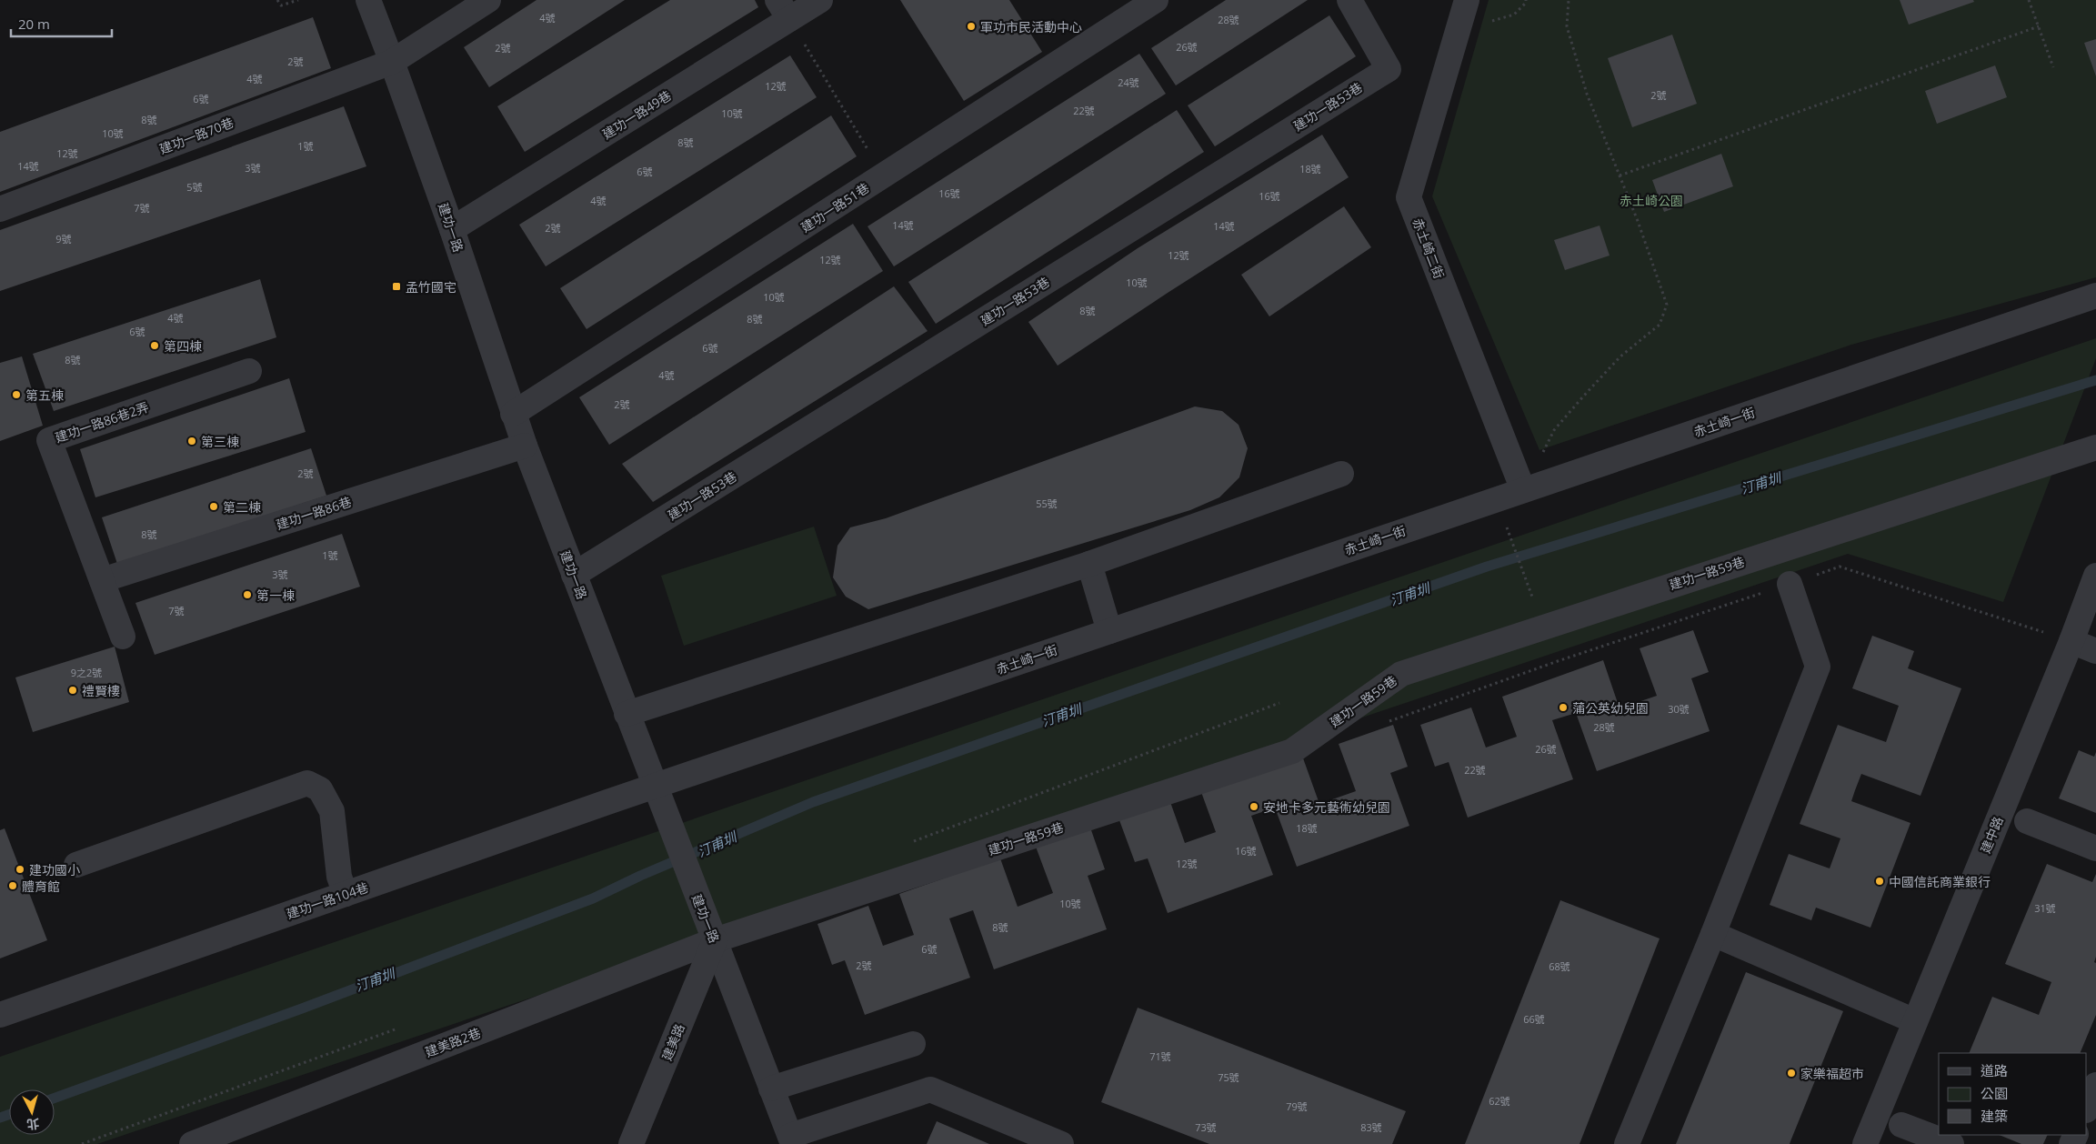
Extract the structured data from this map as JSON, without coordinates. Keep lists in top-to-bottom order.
{
  "streets": {
    "street": [
      "建功一路53巷",
      "建功一路49巷",
      "建功一路70巷",
      "建功一路51巷",
      "建功一路",
      "赤土崎二街",
      "建功一路86巷2弄",
      "赤土崎一街",
      "建功一路86巷",
      "建功一路59巷",
      "建中路",
      "建功一路104巷",
      "建美路2巷",
      "建美路"
    ]
  },
  "crossings": [
    ["建功一路53巷", "建功一路"],
    ["建功一路49巷", "建功一路"],
    ["建功一路70巷", "建功一路"],
    ["建功一路51巷", "建功一路"],
    ["建功一路", "赤土崎一街"],
    ["建功一路", "建功一路86巷"],
    ["建功一路", "建功一路59巷"],
    ["建功一路", "建功一路104巷"],
    ["建功一路", "建美路2巷"],
    ["建功一路", "建美路"],
    ["赤土崎二街", "赤土崎一街"],
    ["建功一路86巷2弄", "建功一路86巷"],
    ["赤土崎一街", "建功一路104巷"],
    ["建功一路59巷", "建美路2巷"],
    ["建功一路59巷", "建美路"],
    ["建美路2巷", "建美路"]
  ],
  "water": ["汀甫圳"],
  "parks": ["赤土崎公園"],
  "places": {
    "other": [
      "軍功市民活動中心",
      "第四棟",
      "第五棟",
      "第三棟",
      "第二棟",
      "第一棟",
      "禮賢樓",
      "蒲公英幼兒園",
      "安地卡多元藝術幼兒園",
      "建功國小",
      "中國信託商業銀行",
      "體育館",
      "家樂福超市"
    ],
    "transit": ["孟竹國宅"]
  },
  "house_numbers": [
    "4號",
    "28號",
    "26號",
    "2號",
    "2號",
    "4號",
    "24號",
    "12號",
    "2號",
    "6號",
    "22號",
    "10號",
    "8號",
    "10號",
    "8號",
    "1號",
    "12號",
    "14號",
    "3號",
    "18號",
    "6號",
    "5號",
    "16號",
    "16號",
    "4號",
    "7號",
    "14號",
    "14號",
    "2號",
    "9號",
    "12號",
    "12號",
    "10號",
    "10號",
    "8號",
    "4號",
    "8號",
    "6號",
    "6號",
    "8號",
    "4號",
    "2號",
    "2號",
    "55號",
    "8號",
    "1號",
    "3號",
    "7號",
    "9之2號",
    "30號",
    "28號",
    "26號",
    "22號",
    "18號",
    "16號",
    "12號",
    "10號",
    "31號",
    "8號",
    "6號",
    "2號",
    "68號",
    "66號",
    "71號",
    "75號",
    "62號",
    "79號",
    "73號",
    "83號"
  ],
  "legend": ["道路", "公園", "建築"],
  "scale_bar": "20 m",
  "north": "bottom"
}
